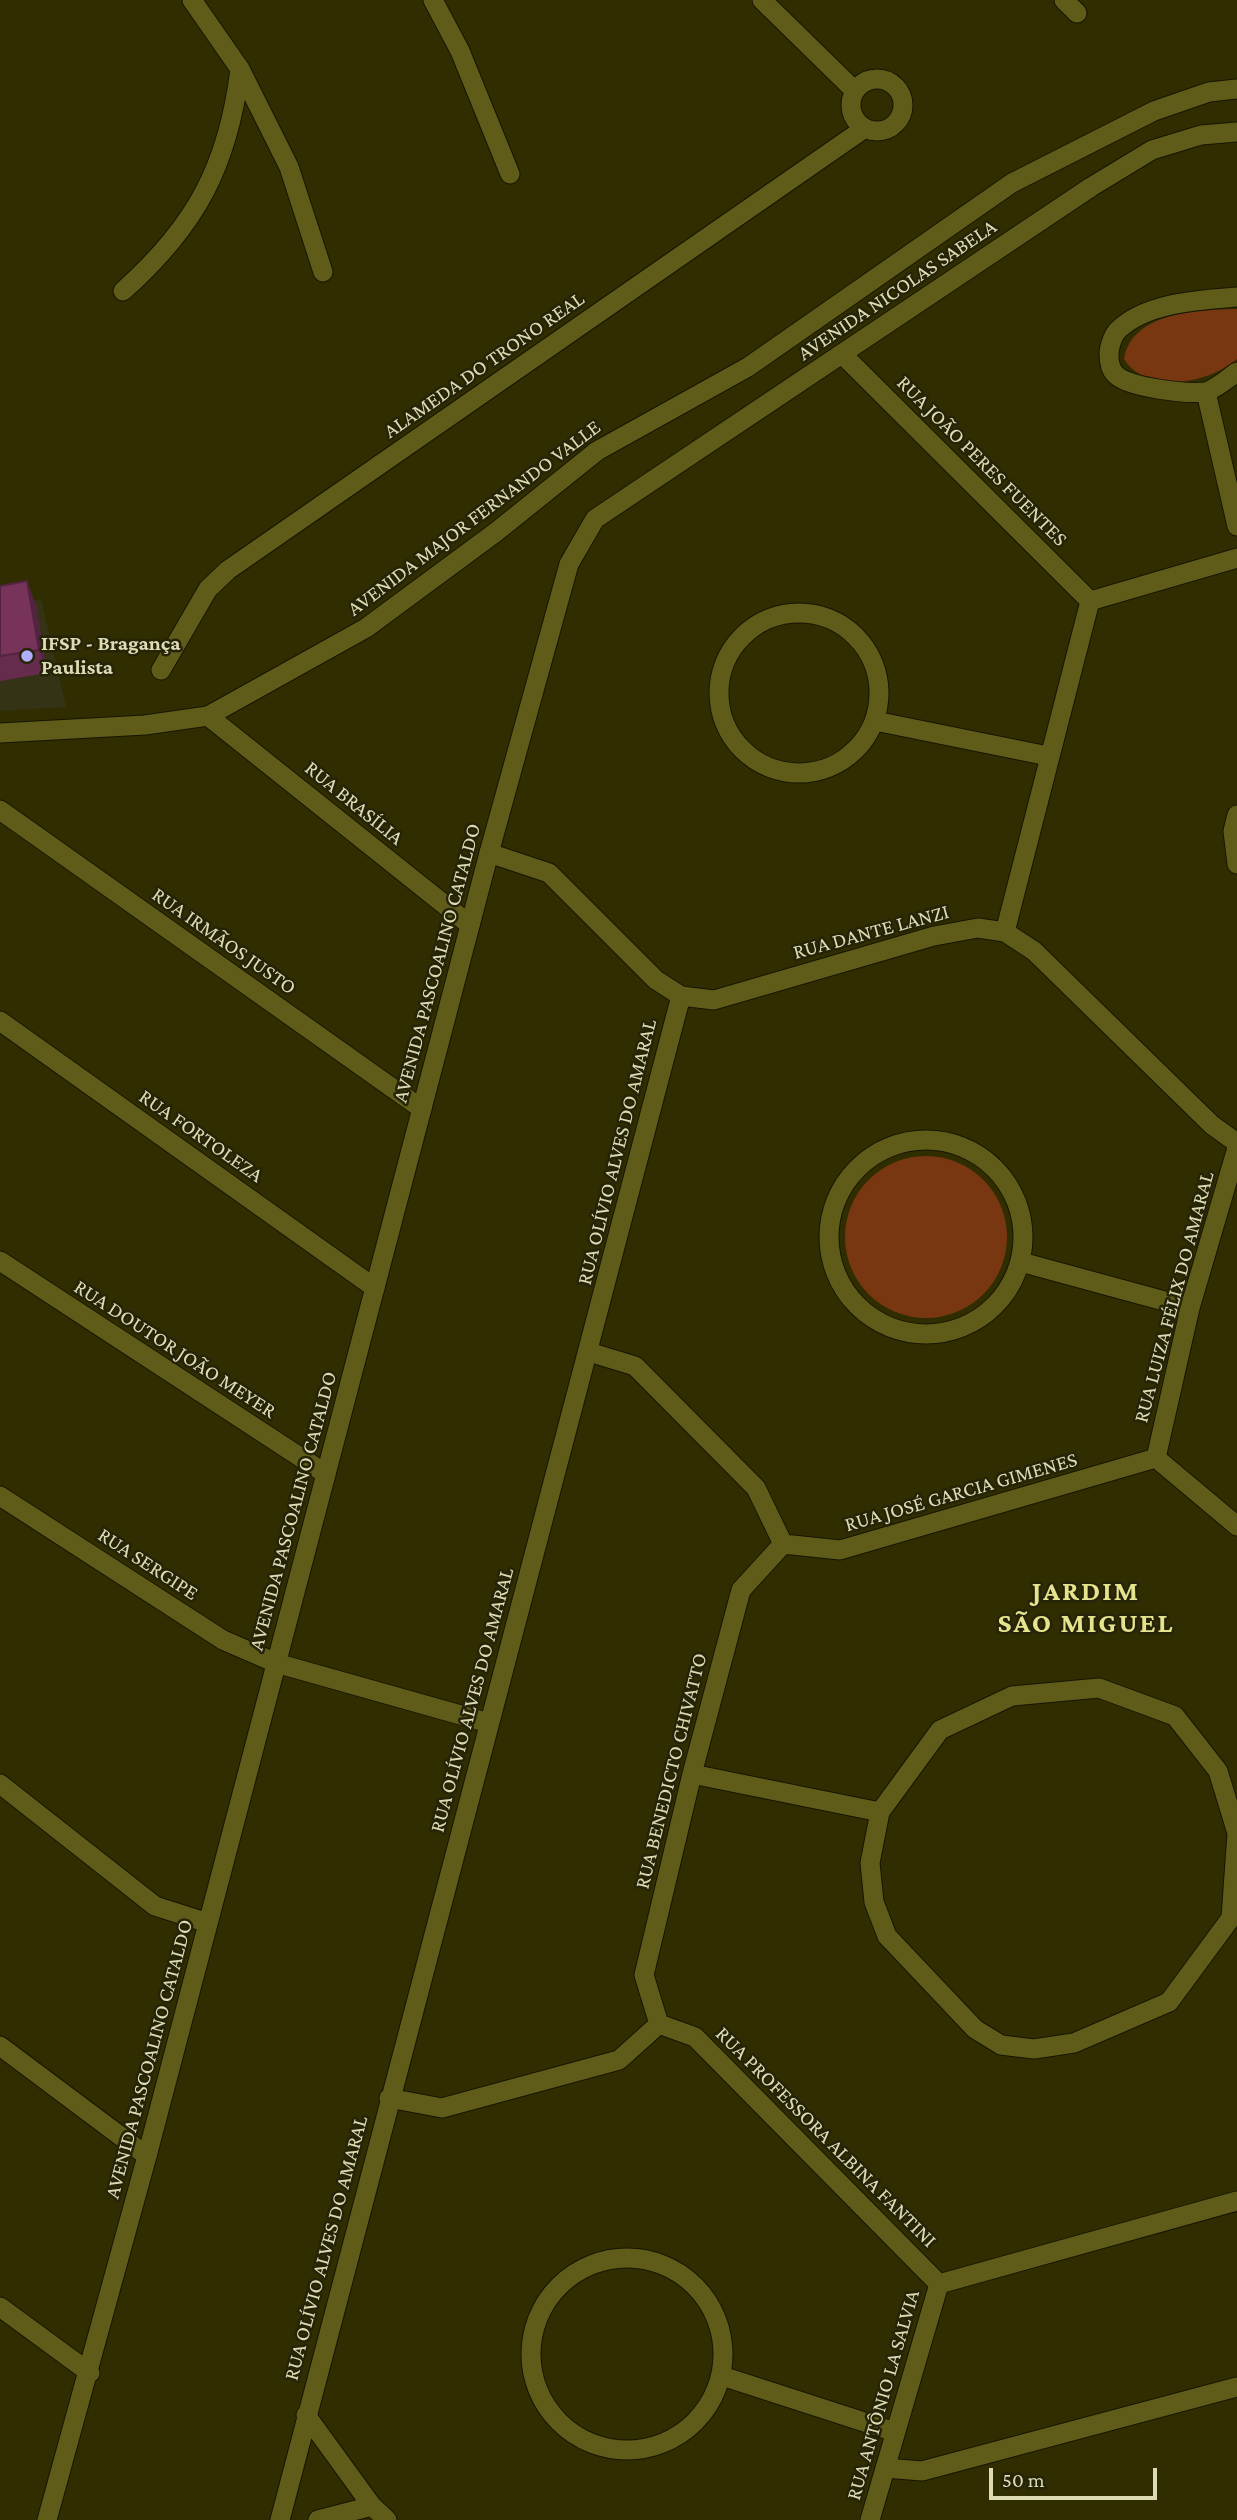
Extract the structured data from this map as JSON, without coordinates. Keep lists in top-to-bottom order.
{
  "streets": {
    "street": [
      "AVENIDA NICOLAS SABELA",
      "ALAMEDA DO TRONO REAL",
      "RUA JOÃO PERES FUENTES",
      "AVENIDA MAJOR FERNANDO VALLE",
      "RUA BRASÍLIA",
      "RUA DANTE LANZI",
      "RUA IRMÃOS JUSTO",
      "AVENIDA PASCOALINO CATALDO",
      "RUA FORTOLEZA",
      "RUA OLÍVIO ALVES DO AMARAL",
      "RUA LUIZA FÉLIX DO AMARAL",
      "RUA DOUTOR JOÃO MEYER",
      "RUA JOSÉ GARCIA GIMENES",
      "RUA SERGIPE",
      "RUA BENEDICTO CHIVATTO",
      "RUA PROFESSORA ALBINA FANTINI",
      "RUA ANTÔNIO LA SALVIA"
    ]
  },
  "crossings": [
    ["AVENIDA NICOLAS SABELA", "RUA JOÃO PERES FUENTES"],
    ["AVENIDA NICOLAS SABELA", "AVENIDA PASCOALINO CATALDO"],
    ["AVENIDA MAJOR FERNANDO VALLE", "RUA BRASÍLIA"],
    ["RUA BRASÍLIA", "AVENIDA PASCOALINO CATALDO"],
    ["RUA DANTE LANZI", "AVENIDA PASCOALINO CATALDO"],
    ["RUA DANTE LANZI", "RUA OLÍVIO ALVES DO AMARAL"],
    ["RUA DANTE LANZI", "RUA LUIZA FÉLIX DO AMARAL"],
    ["RUA IRMÃOS JUSTO", "AVENIDA PASCOALINO CATALDO"],
    ["AVENIDA PASCOALINO CATALDO", "RUA FORTOLEZA"],
    ["AVENIDA PASCOALINO CATALDO", "RUA DOUTOR JOÃO MEYER"],
    ["AVENIDA PASCOALINO CATALDO", "RUA SERGIPE"],
    ["RUA OLÍVIO ALVES DO AMARAL", "RUA SERGIPE"],
    ["RUA LUIZA FÉLIX DO AMARAL", "RUA JOSÉ GARCIA GIMENES"],
    ["RUA JOSÉ GARCIA GIMENES", "RUA BENEDICTO CHIVATTO"],
    ["RUA BENEDICTO CHIVATTO", "RUA PROFESSORA ALBINA FANTINI"],
    ["RUA PROFESSORA ALBINA FANTINI", "RUA ANTÔNIO LA SALVIA"]
  ],
  "districts": ["JARDIM SÃO MIGUEL"],
  "places": ["IFSP - Bragança Paulista"],
  "scale_bar": "50 m"
}
